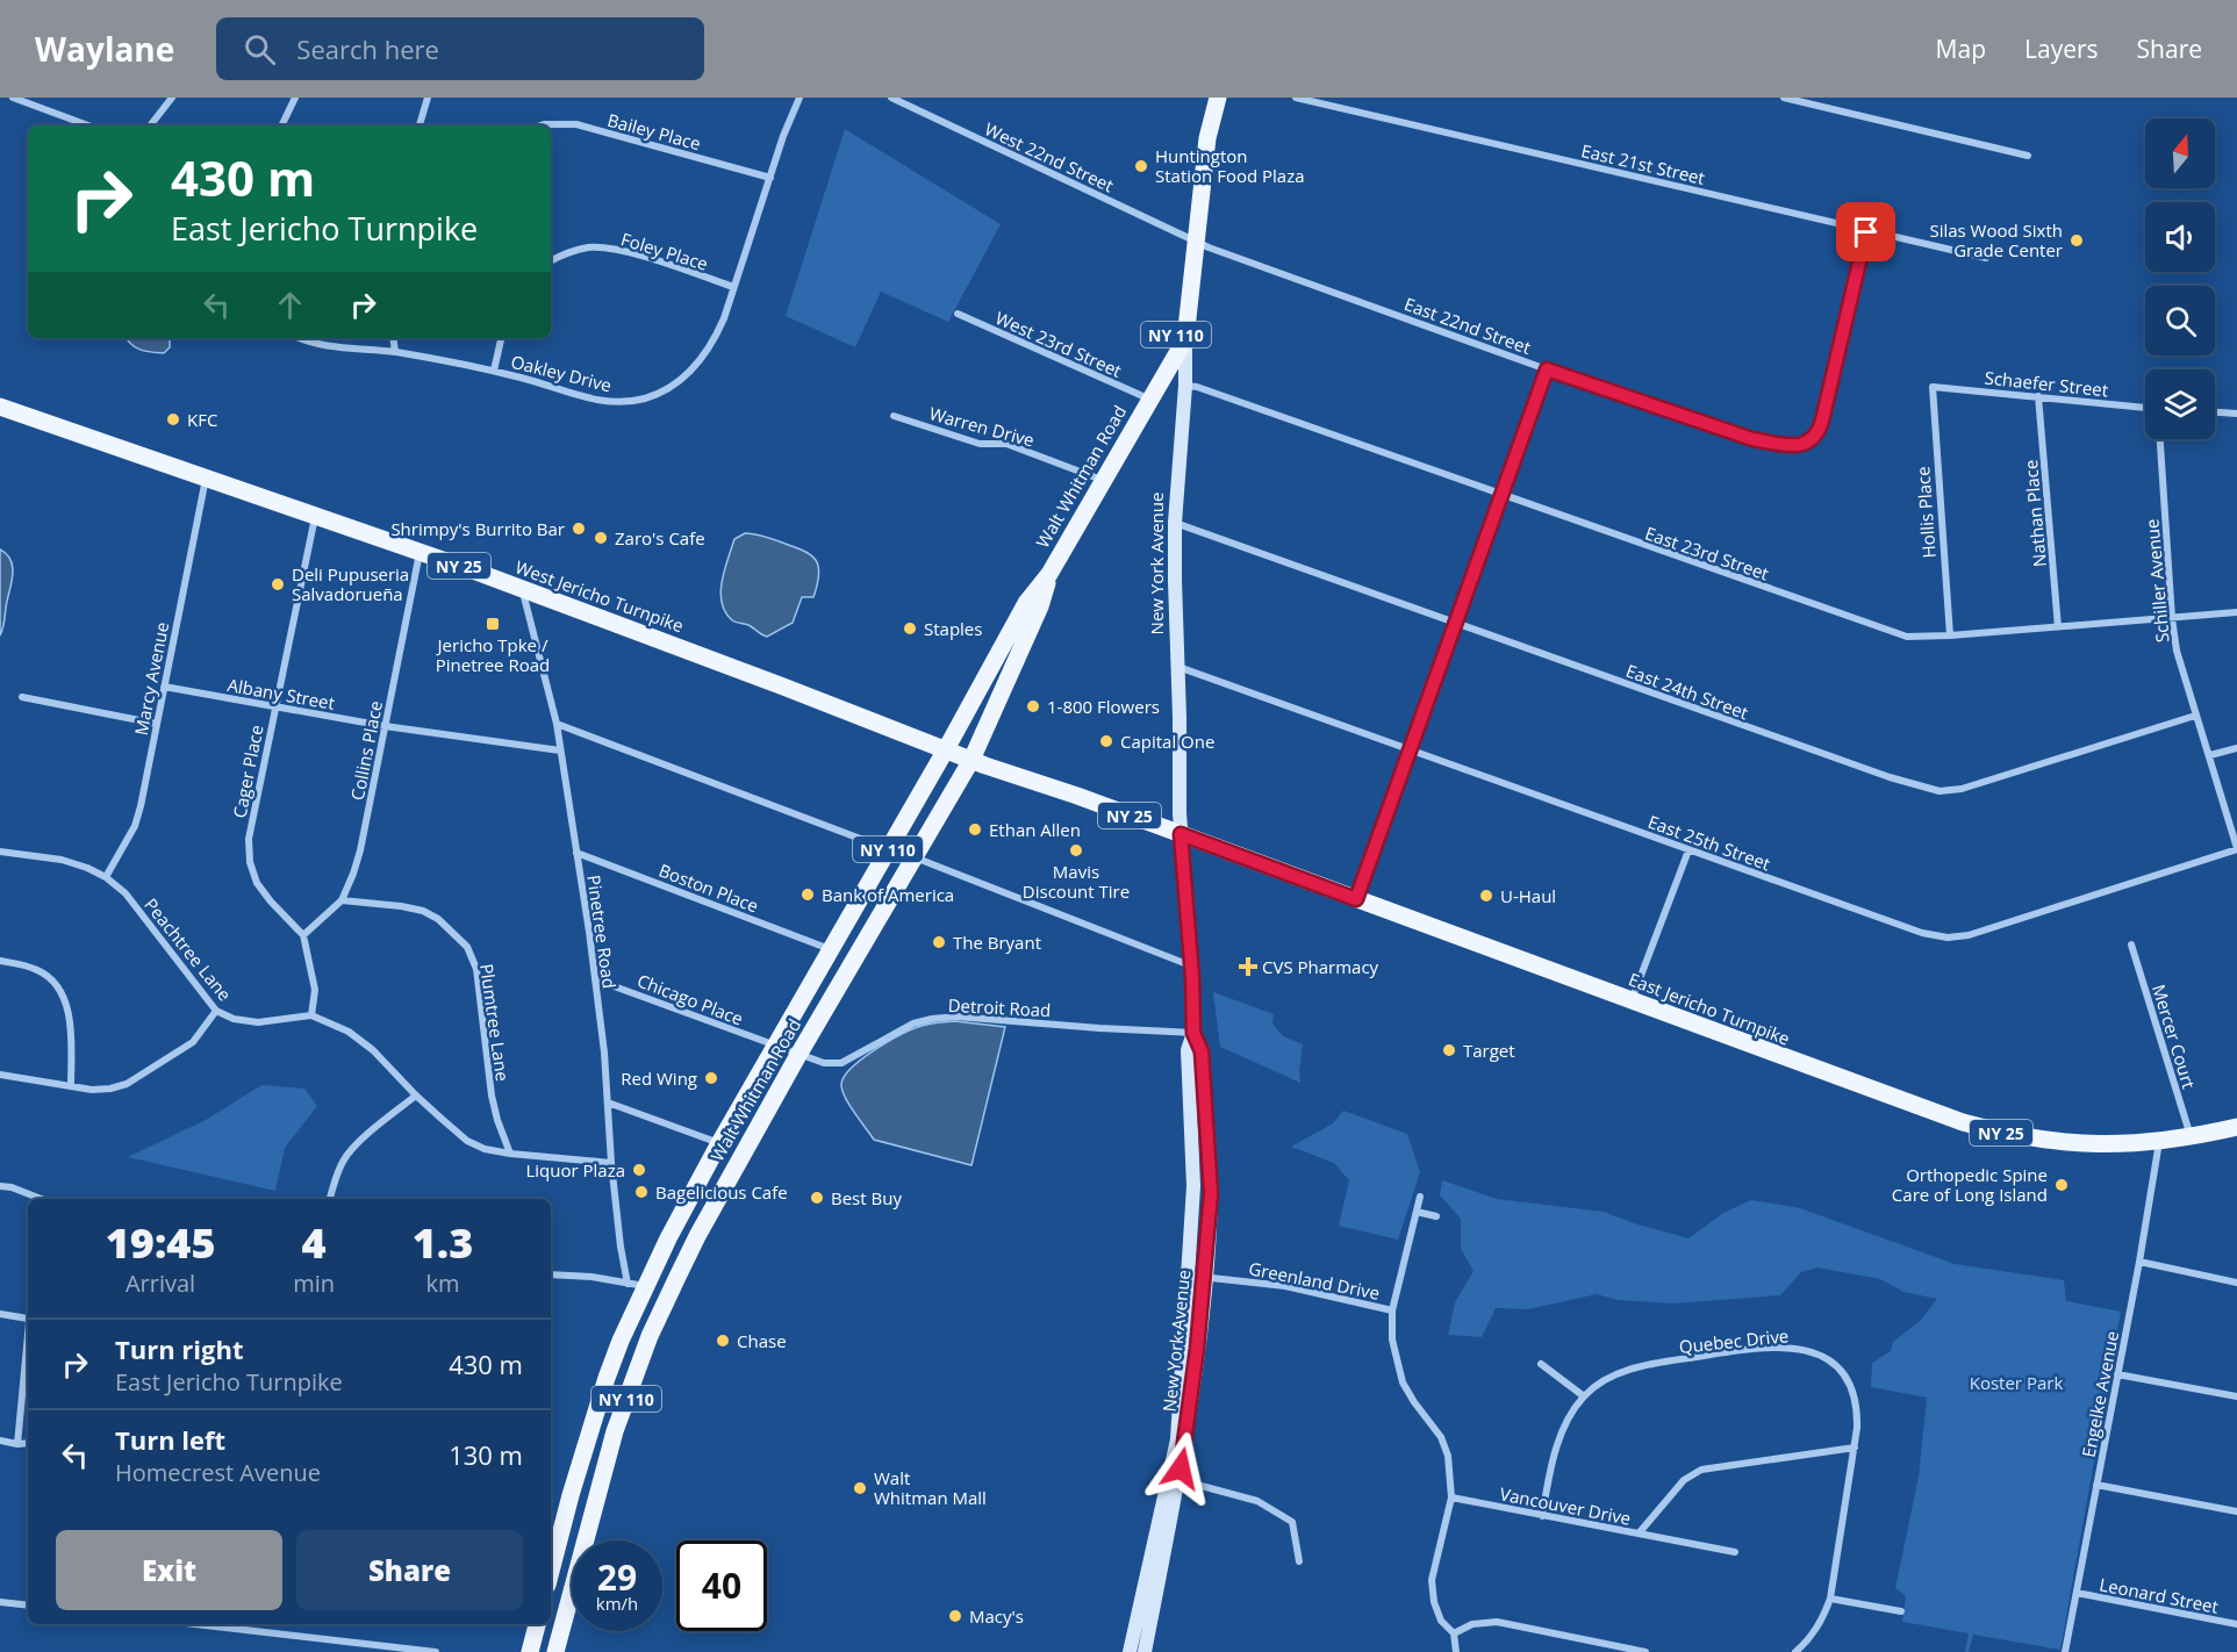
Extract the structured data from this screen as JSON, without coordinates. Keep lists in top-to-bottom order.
{
  "streets": {
    "main road": [
      "NY 110",
      "Walt Whitman Road",
      "New York Avenue",
      "NY 25",
      "West Jericho Turnpike",
      "East Jericho Turnpike"
    ],
    "street": [
      "Bailey Place",
      "West 22nd Street",
      "East 21st Street",
      "Foley Place",
      "East 22nd Street",
      "West 23rd Street",
      "Oakley Drive",
      "Schaefer Street",
      "Warren Drive",
      "Hollis Place",
      "Nathan Place",
      "East 23rd Street",
      "Schiller Avenue",
      "Marcy Avenue",
      "East 24th Street",
      "Albany Street",
      "Collins Place",
      "Cager Place",
      "East 25th Street",
      "Boston Place",
      "Pinetree Road",
      "Peachtree Lane",
      "Chicago Place",
      "Detroit Road",
      "Plumtree Lane",
      "Mercer Court",
      "Greenland Drive",
      "Quebec Drive",
      "Engelke Avenue",
      "Vancouver Drive",
      "Leonard Street"
    ]
  },
  "crossings": [
    ["Bailey Place", "Oakley Drive"],
    ["West 22nd Street", "East 22nd Street"],
    ["West 22nd Street", "New York Avenue"],
    ["East 21st Street", "East 22nd Street"],
    ["Foley Place", "Oakley Drive"],
    ["East 22nd Street", "New York Avenue"],
    ["West 23rd Street", "Walt Whitman Road"],
    ["Schaefer Street", "Hollis Place"],
    ["Schaefer Street", "Nathan Place"],
    ["Warren Drive", "Walt Whitman Road"],
    ["Walt Whitman Road", "New York Avenue"],
    ["Walt Whitman Road", "West Jericho Turnpike"],
    ["Walt Whitman Road", "Boston Place"],
    ["Walt Whitman Road", "Pinetree Road"],
    ["Walt Whitman Road", "Chicago Place"],
    ["Walt Whitman Road", "Detroit Road"],
    ["Hollis Place", "East 23rd Street"],
    ["Nathan Place", "East 23rd Street"],
    ["East 23rd Street", "New York Avenue"],
    ["East 23rd Street", "Schiller Avenue"],
    ["New York Avenue", "West Jericho Turnpike"],
    ["New York Avenue", "East 24th Street"],
    ["New York Avenue", "East 25th Street"],
    ["New York Avenue", "Detroit Road"],
    ["New York Avenue", "East Jericho Turnpike"],
    ["New York Avenue", "Greenland Drive"],
    ["Schiller Avenue", "East 24th Street"],
    ["Schiller Avenue", "East 25th Street"],
    ["West Jericho Turnpike", "Marcy Avenue"],
    ["West Jericho Turnpike", "Collins Place"],
    ["West Jericho Turnpike", "Cager Place"],
    ["West Jericho Turnpike", "Pinetree Road"],
    ["West Jericho Turnpike", "East Jericho Turnpike"],
    ["Marcy Avenue", "Albany Street"],
    ["Marcy Avenue", "Peachtree Lane"],
    ["Albany Street", "Collins Place"],
    ["Albany Street", "Cager Place"],
    ["Albany Street", "Pinetree Road"],
    ["Collins Place", "Cager Place"],
    ["Collins Place", "Plumtree Lane"],
    ["Boston Place", "Pinetree Road"],
    ["Pinetree Road", "Chicago Place"],
    ["Chicago Place", "Detroit Road"],
    ["East Jericho Turnpike", "Mercer Court"],
    ["East Jericho Turnpike", "Engelke Avenue"],
    ["Quebec Drive", "Vancouver Drive"],
    ["Engelke Avenue", "Leonard Street"]
  ],
  "parks": ["Koster Park"],
  "places": {
    "other": [
      "Huntington Station Food Plaza",
      "Silas Wood Sixth Grade Center",
      "KFC",
      "Shrimpy's Burrito Bar",
      "Zaro's Cafe",
      "Deli Pupuseria Salvadorueña",
      "Staples",
      "1-800 Flowers",
      "Capital One",
      "Ethan Allen",
      "Mavis Discount Tire",
      "Bank of America",
      "U-Haul",
      "The Bryant",
      "Target",
      "Red Wing",
      "Liquor Plaza",
      "Orthopedic Spine Care of Long Island",
      "Bagelicious Cafe",
      "Best Buy",
      "Chase",
      "Walt Whitman Mall",
      "Macy's"
    ],
    "transit": ["Jericho Tpke / Pinetree Road"],
    "health": ["CVS Pharmacy"]
  },
  "north": "top",
  "page": {
    "header": "Waylane",
    "search": "Search here",
    "nav": ["Map", "Layers", "Share"],
    "turn": ["430 m", "East Jericho Turnpike"],
    "eta": [
      "19:45",
      "Arrival",
      "4",
      "min",
      "1.3",
      "km"
    ],
    "list": [
      {
        "name": "Turn right",
        "note": "East Jericho Turnpike",
        "value": "430 m"
      },
      {
        "name": "Turn left",
        "note": "Homecrest Avenue",
        "value": "130 m"
      }
    ],
    "buttons": ["Exit", "Share"],
    "speed": "29 km/h",
    "limit": "40"
  }
}
